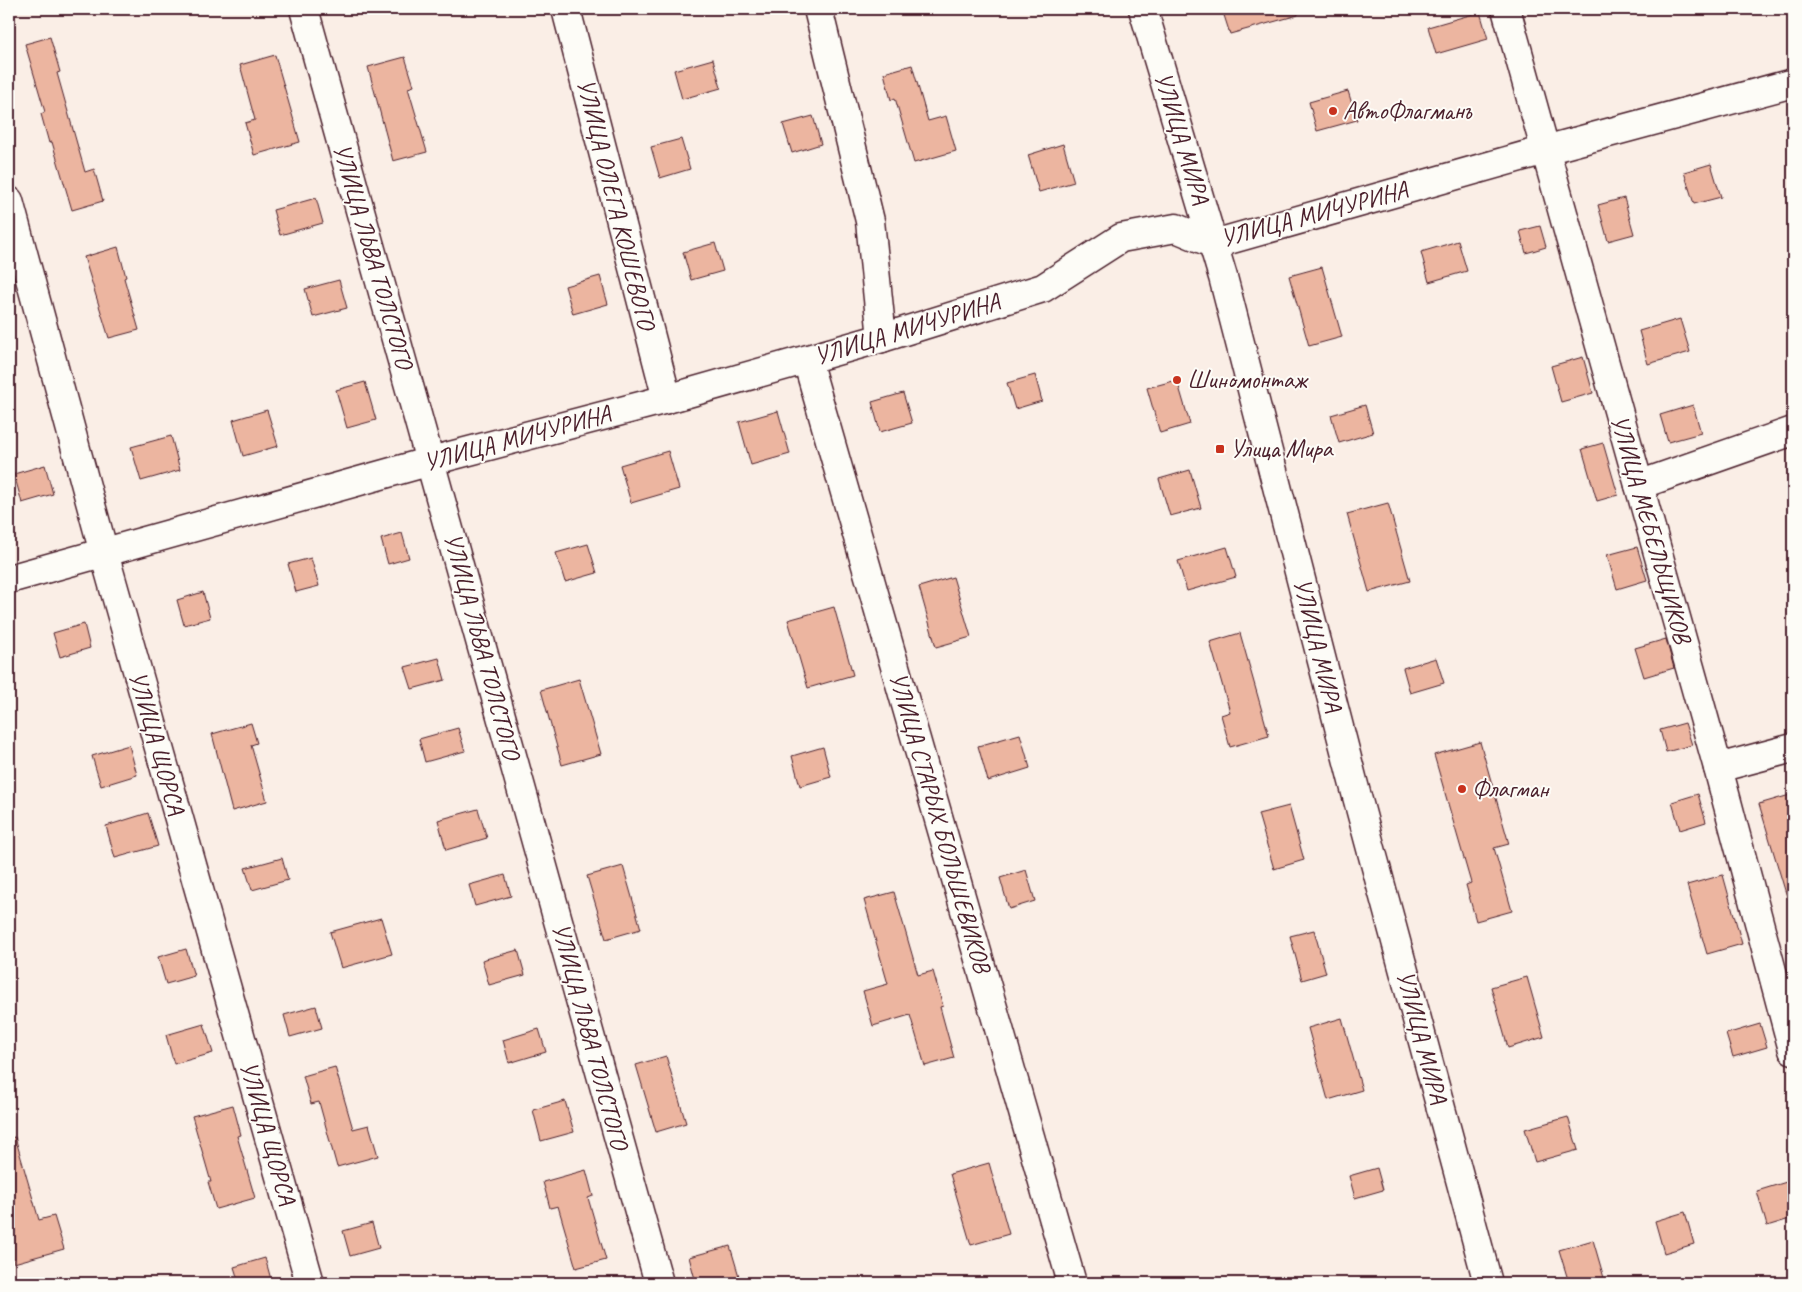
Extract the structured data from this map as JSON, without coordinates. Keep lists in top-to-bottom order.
{
  "streets": {
    "street": [
      "УЛИЦА МИРА",
      "УЛИЦА ОЛЕГА КОШЕВОГО",
      "УЛИЦА МИЧУРИНА",
      "УЛИЦА ЛЬВА ТОЛСТОГО",
      "УЛИЦА МЕБЕЛЬЩИКОВ",
      "УЛИЦА ЩОРСА",
      "УЛИЦА СТАРЫХ БОЛЬШЕВИКОВ"
    ]
  },
  "crossings": [
    ["УЛИЦА МИРА", "УЛИЦА МИЧУРИНА"],
    ["УЛИЦА ОЛЕГА КОШЕВОГО", "УЛИЦА МИЧУРИНА"],
    ["УЛИЦА МИЧУРИНА", "УЛИЦА ЛЬВА ТОЛСТОГО"],
    ["УЛИЦА МИЧУРИНА", "УЛИЦА МЕБЕЛЬЩИКОВ"],
    ["УЛИЦА МИЧУРИНА", "УЛИЦА ЩОРСА"],
    ["УЛИЦА МИЧУРИНА", "УЛИЦА СТАРЫХ БОЛЬШЕВИКОВ"]
  ],
  "places": {
    "other": ["АвтоФлагманъ", "Шиномонтаж", "Флагман"],
    "transit": ["Улица Мира"]
  }
}
